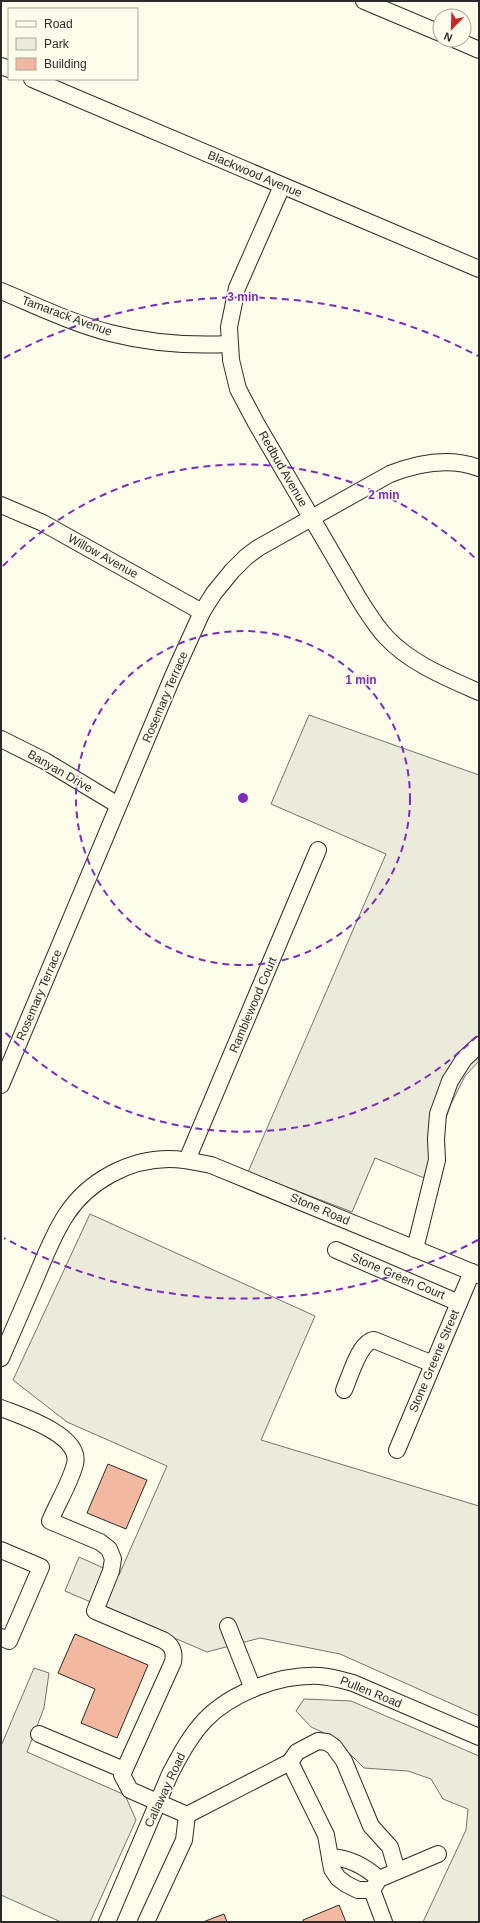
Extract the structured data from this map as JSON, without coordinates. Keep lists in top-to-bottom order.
{
  "streets": {
    "street": [
      "Blackwood Avenue",
      "Tamarack Avenue",
      "Redbud Avenue",
      "Willow Avenue",
      "Rosemary Terrace",
      "Banyan Drive",
      "Ramblewood Court",
      "Stone Road",
      "Stone Green Court",
      "Stone Greene Street",
      "Pullen Road",
      "Callaway Road"
    ]
  },
  "crossings": [
    ["Blackwood Avenue", "Redbud Avenue"],
    ["Tamarack Avenue", "Redbud Avenue"],
    ["Redbud Avenue", "Rosemary Terrace"],
    ["Willow Avenue", "Rosemary Terrace"],
    ["Rosemary Terrace", "Banyan Drive"],
    ["Ramblewood Court", "Stone Road"],
    ["Stone Road", "Stone Greene Street"],
    ["Stone Green Court", "Stone Greene Street"],
    ["Pullen Road", "Callaway Road"]
  ],
  "legend": ["Road", "Park", "Building"],
  "north": "bottom left",
  "rings": ["3 min", "2 min", "1 min"]
}
